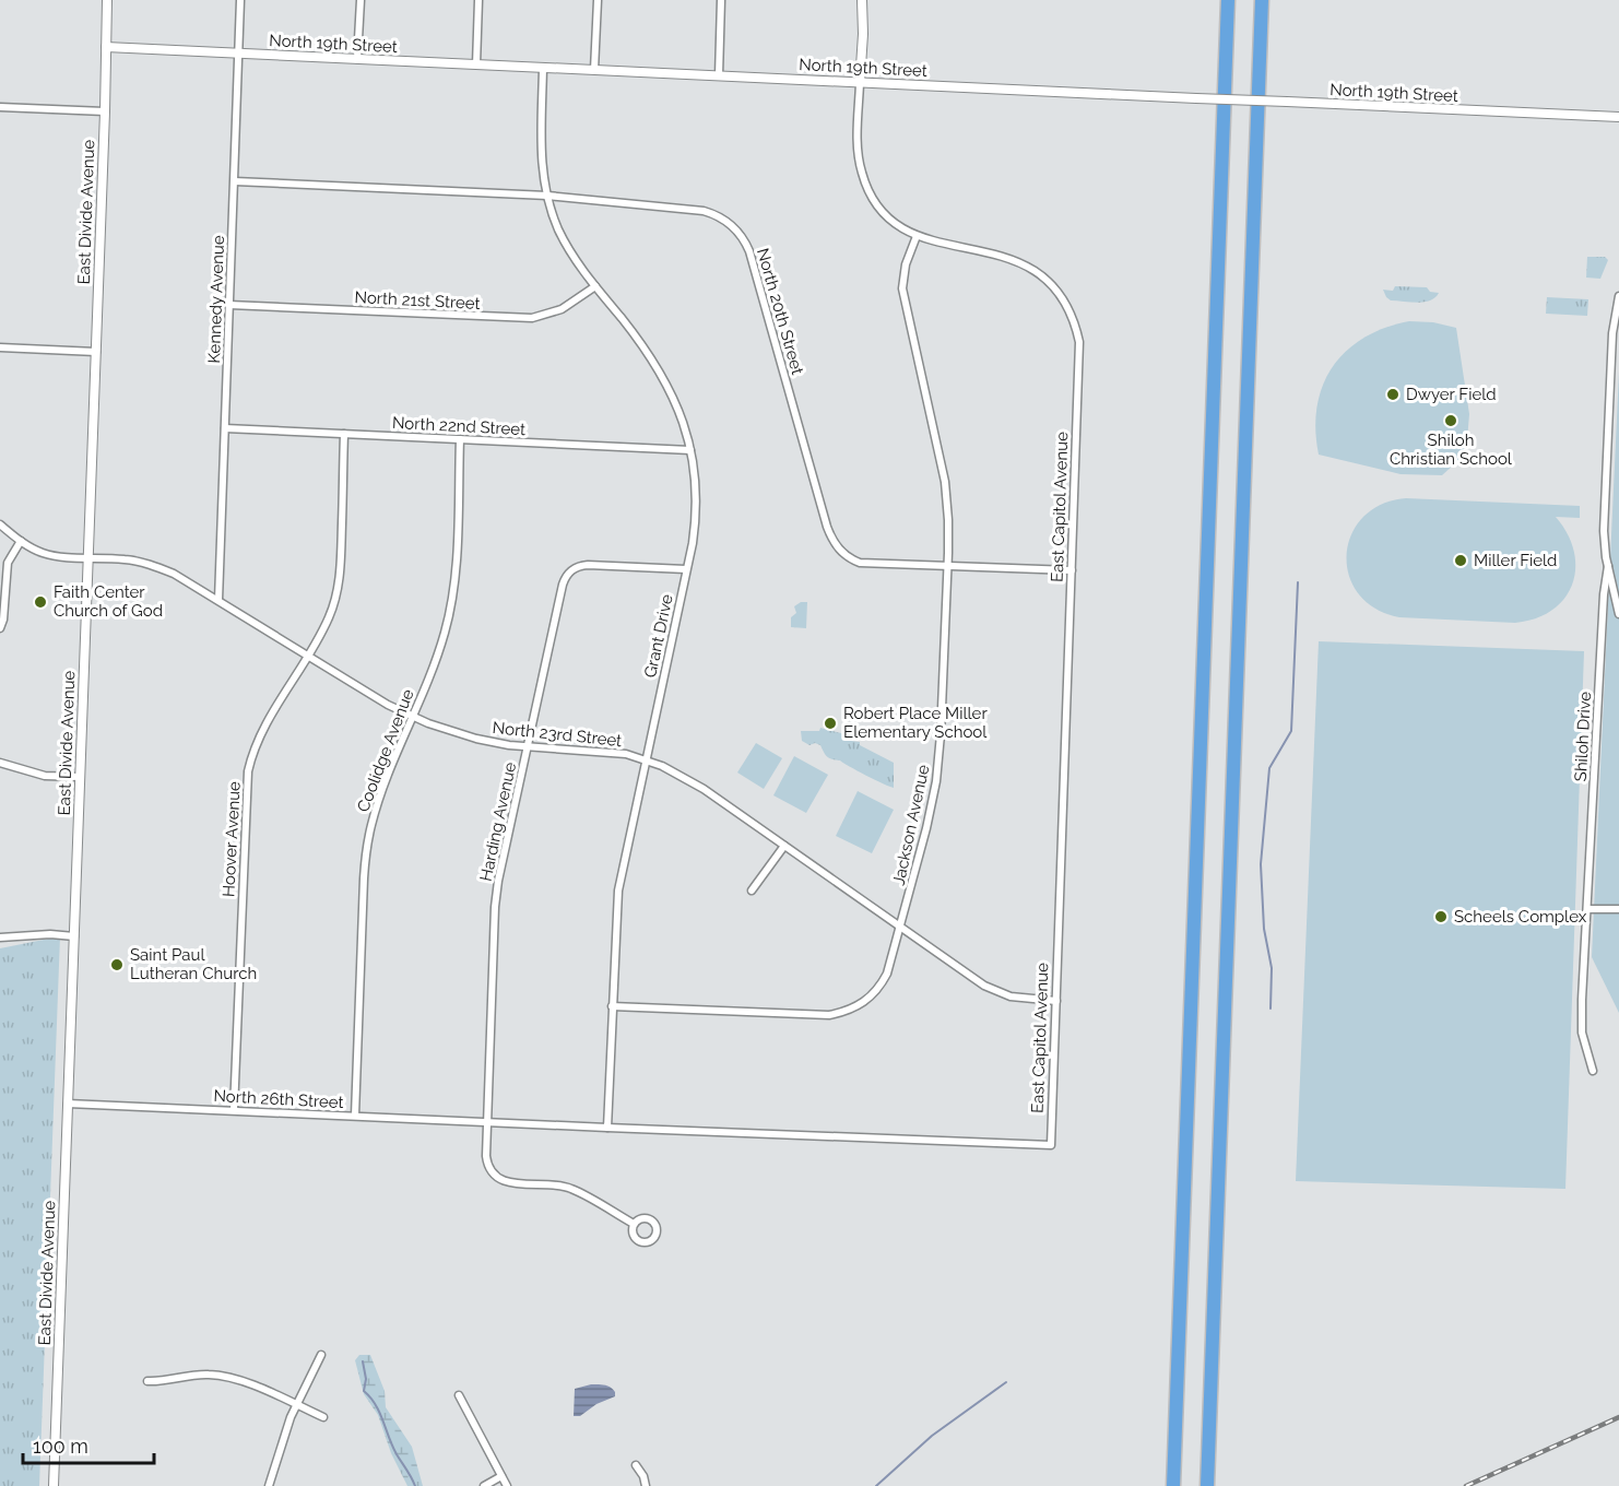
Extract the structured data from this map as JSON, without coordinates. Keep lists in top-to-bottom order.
{
  "streets": {
    "street": [
      "North 19th Street",
      "East Divide Avenue",
      "Kennedy Avenue",
      "North 21st Street",
      "North 20th Street",
      "North 22nd Street",
      "East Capitol Avenue",
      "Grant Drive",
      "North 23rd Street",
      "Shiloh Drive",
      "Coolidge Avenue",
      "Harding Avenue",
      "Jackson Avenue",
      "Hoover Avenue",
      "North 26th Street"
    ]
  },
  "crossings": [
    ["North 19th Street", "East Divide Avenue"],
    ["North 19th Street", "Kennedy Avenue"],
    ["North 19th Street", "East Capitol Avenue"],
    ["North 19th Street", "Grant Drive"],
    ["East Divide Avenue", "North 23rd Street"],
    ["East Divide Avenue", "North 26th Street"],
    ["Kennedy Avenue", "North 21st Street"],
    ["Kennedy Avenue", "North 20th Street"],
    ["Kennedy Avenue", "North 22nd Street"],
    ["Kennedy Avenue", "North 23rd Street"],
    ["North 21st Street", "Grant Drive"],
    ["North 20th Street", "East Capitol Avenue"],
    ["North 20th Street", "Grant Drive"],
    ["North 20th Street", "Jackson Avenue"],
    ["North 22nd Street", "Grant Drive"],
    ["North 22nd Street", "Coolidge Avenue"],
    ["North 22nd Street", "Hoover Avenue"],
    ["East Capitol Avenue", "Grant Drive"],
    ["East Capitol Avenue", "North 23rd Street"],
    ["East Capitol Avenue", "Jackson Avenue"],
    ["Grant Drive", "North 23rd Street"],
    ["Grant Drive", "Harding Avenue"],
    ["Grant Drive", "Jackson Avenue"],
    ["North 23rd Street", "Coolidge Avenue"],
    ["North 23rd Street", "Harding Avenue"],
    ["North 23rd Street", "Jackson Avenue"],
    ["North 23rd Street", "Hoover Avenue"],
    ["Coolidge Avenue", "North 26th Street"],
    ["Harding Avenue", "North 26th Street"],
    ["Hoover Avenue", "North 26th Street"]
  ],
  "places": [
    "Dwyer Field",
    "Shiloh Christian School",
    "Miller Field",
    "Faith Center Church of God",
    "Robert Place Miller Elementary School",
    "Scheels Complex",
    "Saint Paul Lutheran Church"
  ],
  "scale_bar": "100 m"
}
